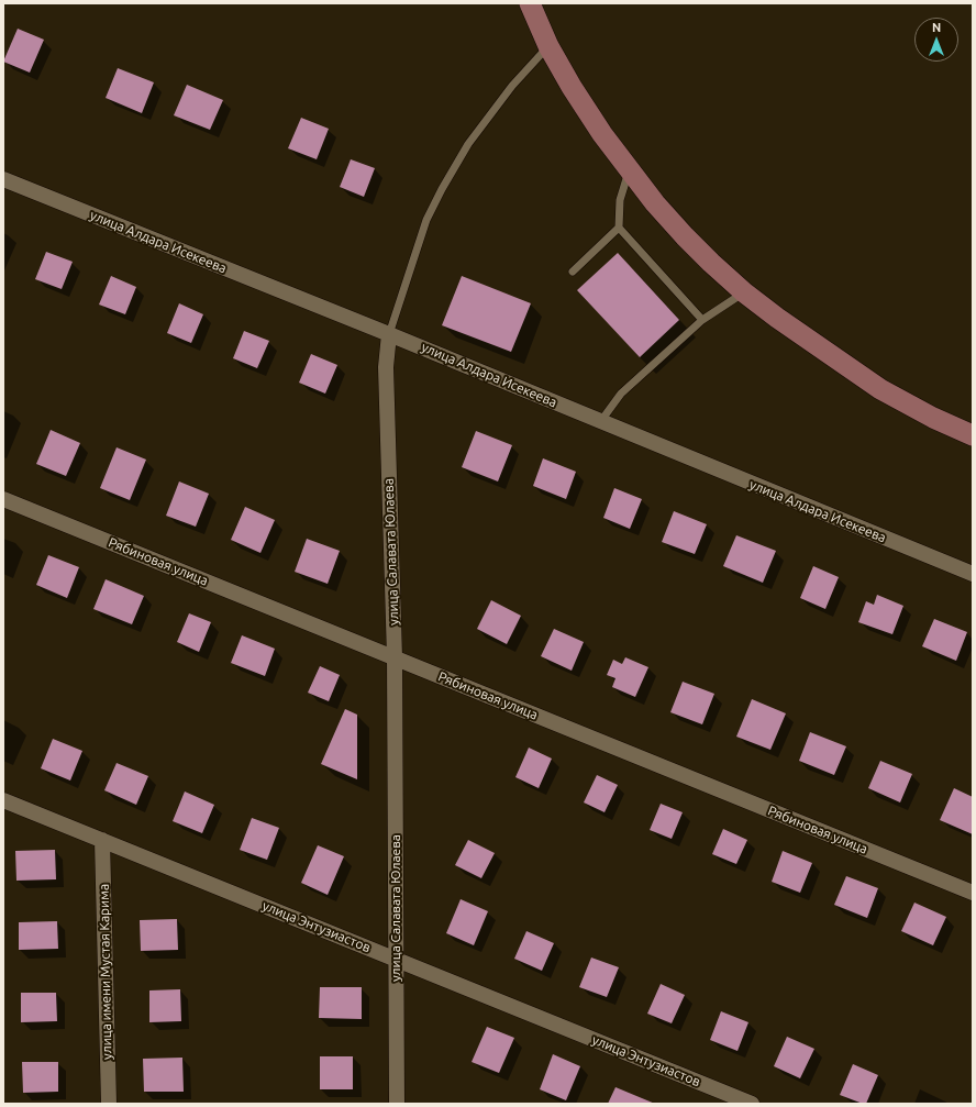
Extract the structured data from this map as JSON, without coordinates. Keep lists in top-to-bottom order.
{
  "streets": {
    "street": [
      "улица Алдара Исекеева",
      "улица Салавата Юлаева",
      "Рябиновая улица",
      "улица Энтузиастов",
      "улица имени Мустая Карима"
    ]
  },
  "crossings": [
    ["улица Алдара Исекеева", "улица Салавата Юлаева"],
    ["улица Салавата Юлаева", "Рябиновая улица"],
    ["улица Салавата Юлаева", "улица Энтузиастов"],
    ["улица Энтузиастов", "улица имени Мустая Карима"]
  ],
  "north": "top"
}
